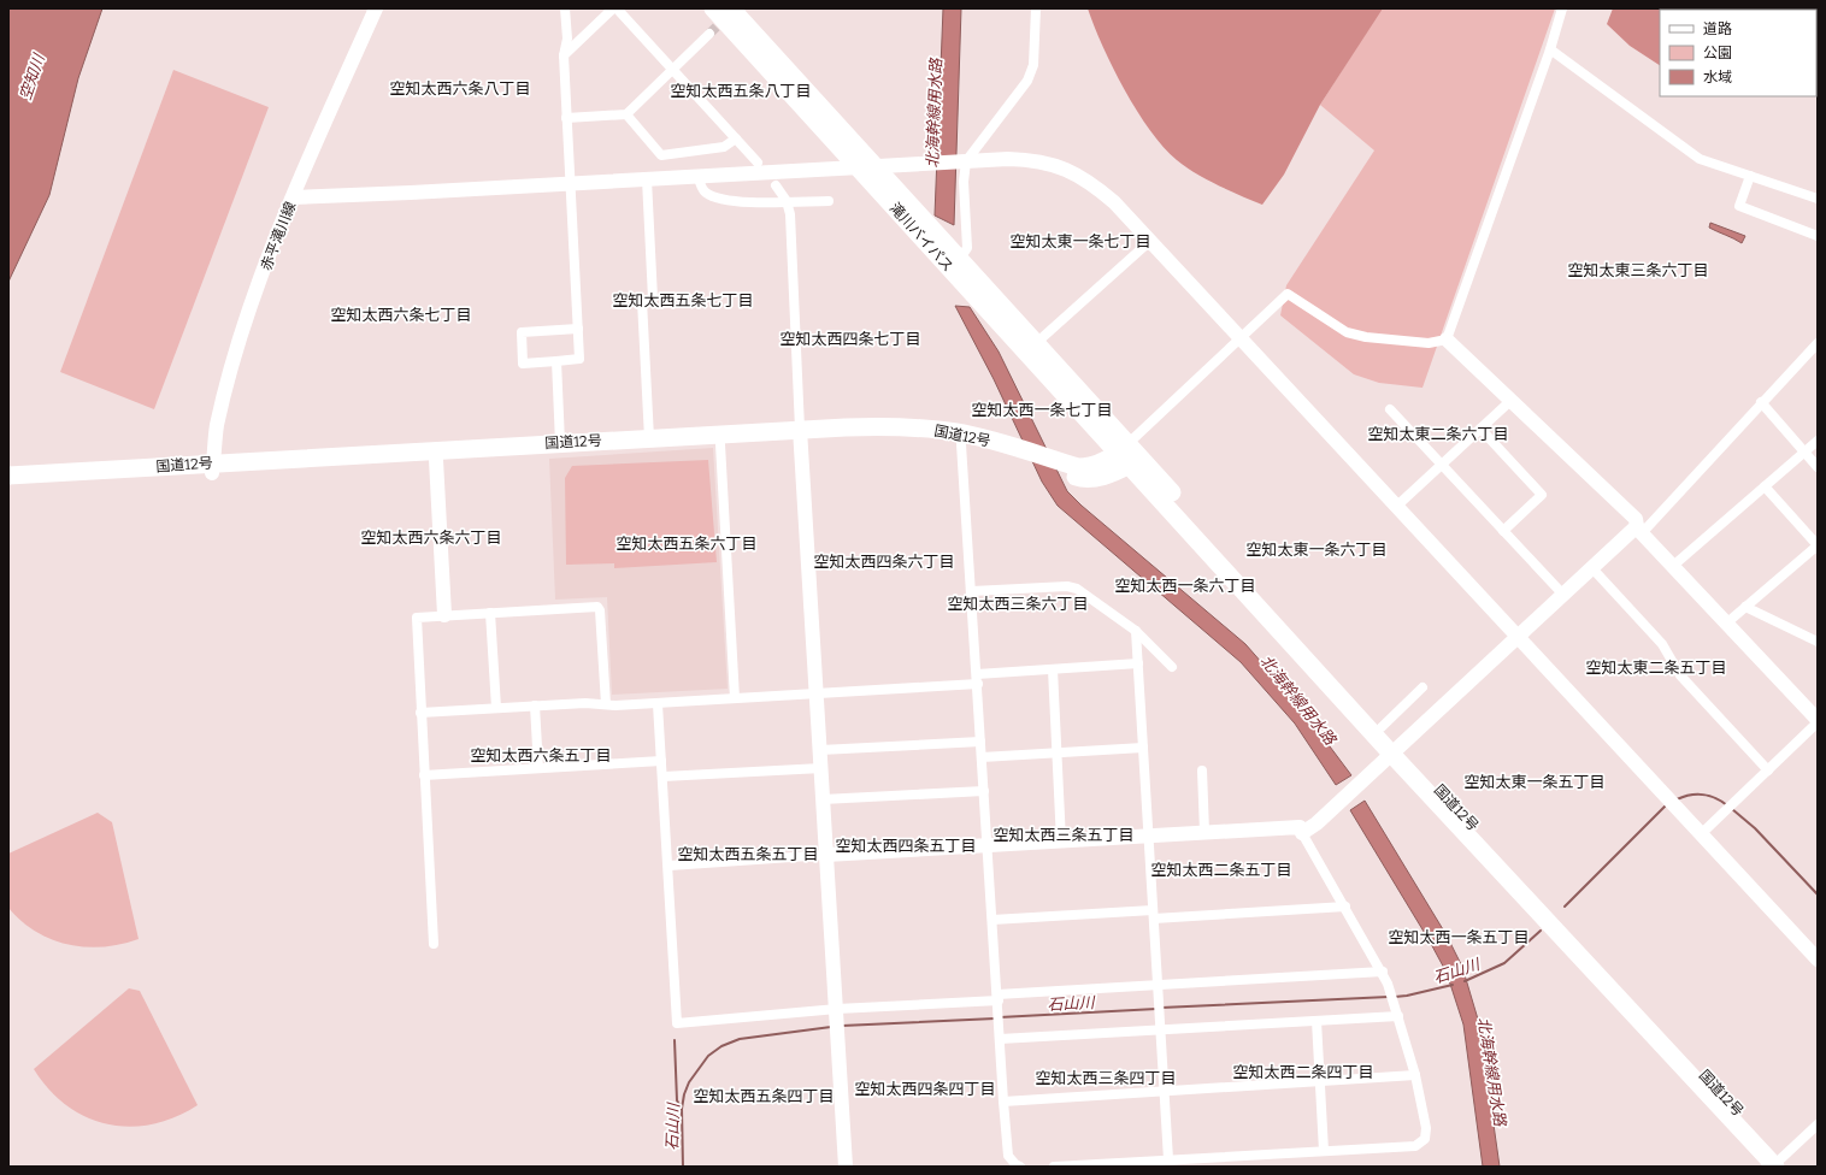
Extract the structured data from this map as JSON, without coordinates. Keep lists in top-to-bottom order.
{
  "streets": {
    "highway": ["滝川バイパス", "国道12号"],
    "street": ["赤平滝川線"]
  },
  "crossings": [
    ["赤平滝川線", "国道12号"],
    ["滝川バイパス", "国道12号"]
  ],
  "districts": [
    "空知太西六条八丁目",
    "空知太西五条八丁目",
    "空知太東一条七丁目",
    "空知太東三条六丁目",
    "空知太西五条七丁目",
    "空知太西六条七丁目",
    "空知太西四条七丁目",
    "空知太西一条七丁目",
    "空知太東二条六丁目",
    "空知太西六条六丁目",
    "空知太西五条六丁目",
    "空知太東一条六丁目",
    "空知太西四条六丁目",
    "空知太西一条六丁目",
    "空知太西三条六丁目",
    "空知太東二条五丁目",
    "空知太西六条五丁目",
    "空知太東一条五丁目",
    "空知太西三条五丁目",
    "空知太西四条五丁目",
    "空知太西五条五丁目",
    "空知太西二条五丁目",
    "空知太西一条五丁目",
    "空知太西二条四丁目",
    "空知太西三条四丁目",
    "空知太西四条四丁目",
    "空知太西五条四丁目"
  ],
  "water": ["空知川", "北海幹線用水路", "石山川"],
  "legend": ["道路", "公園", "水域"]
}
